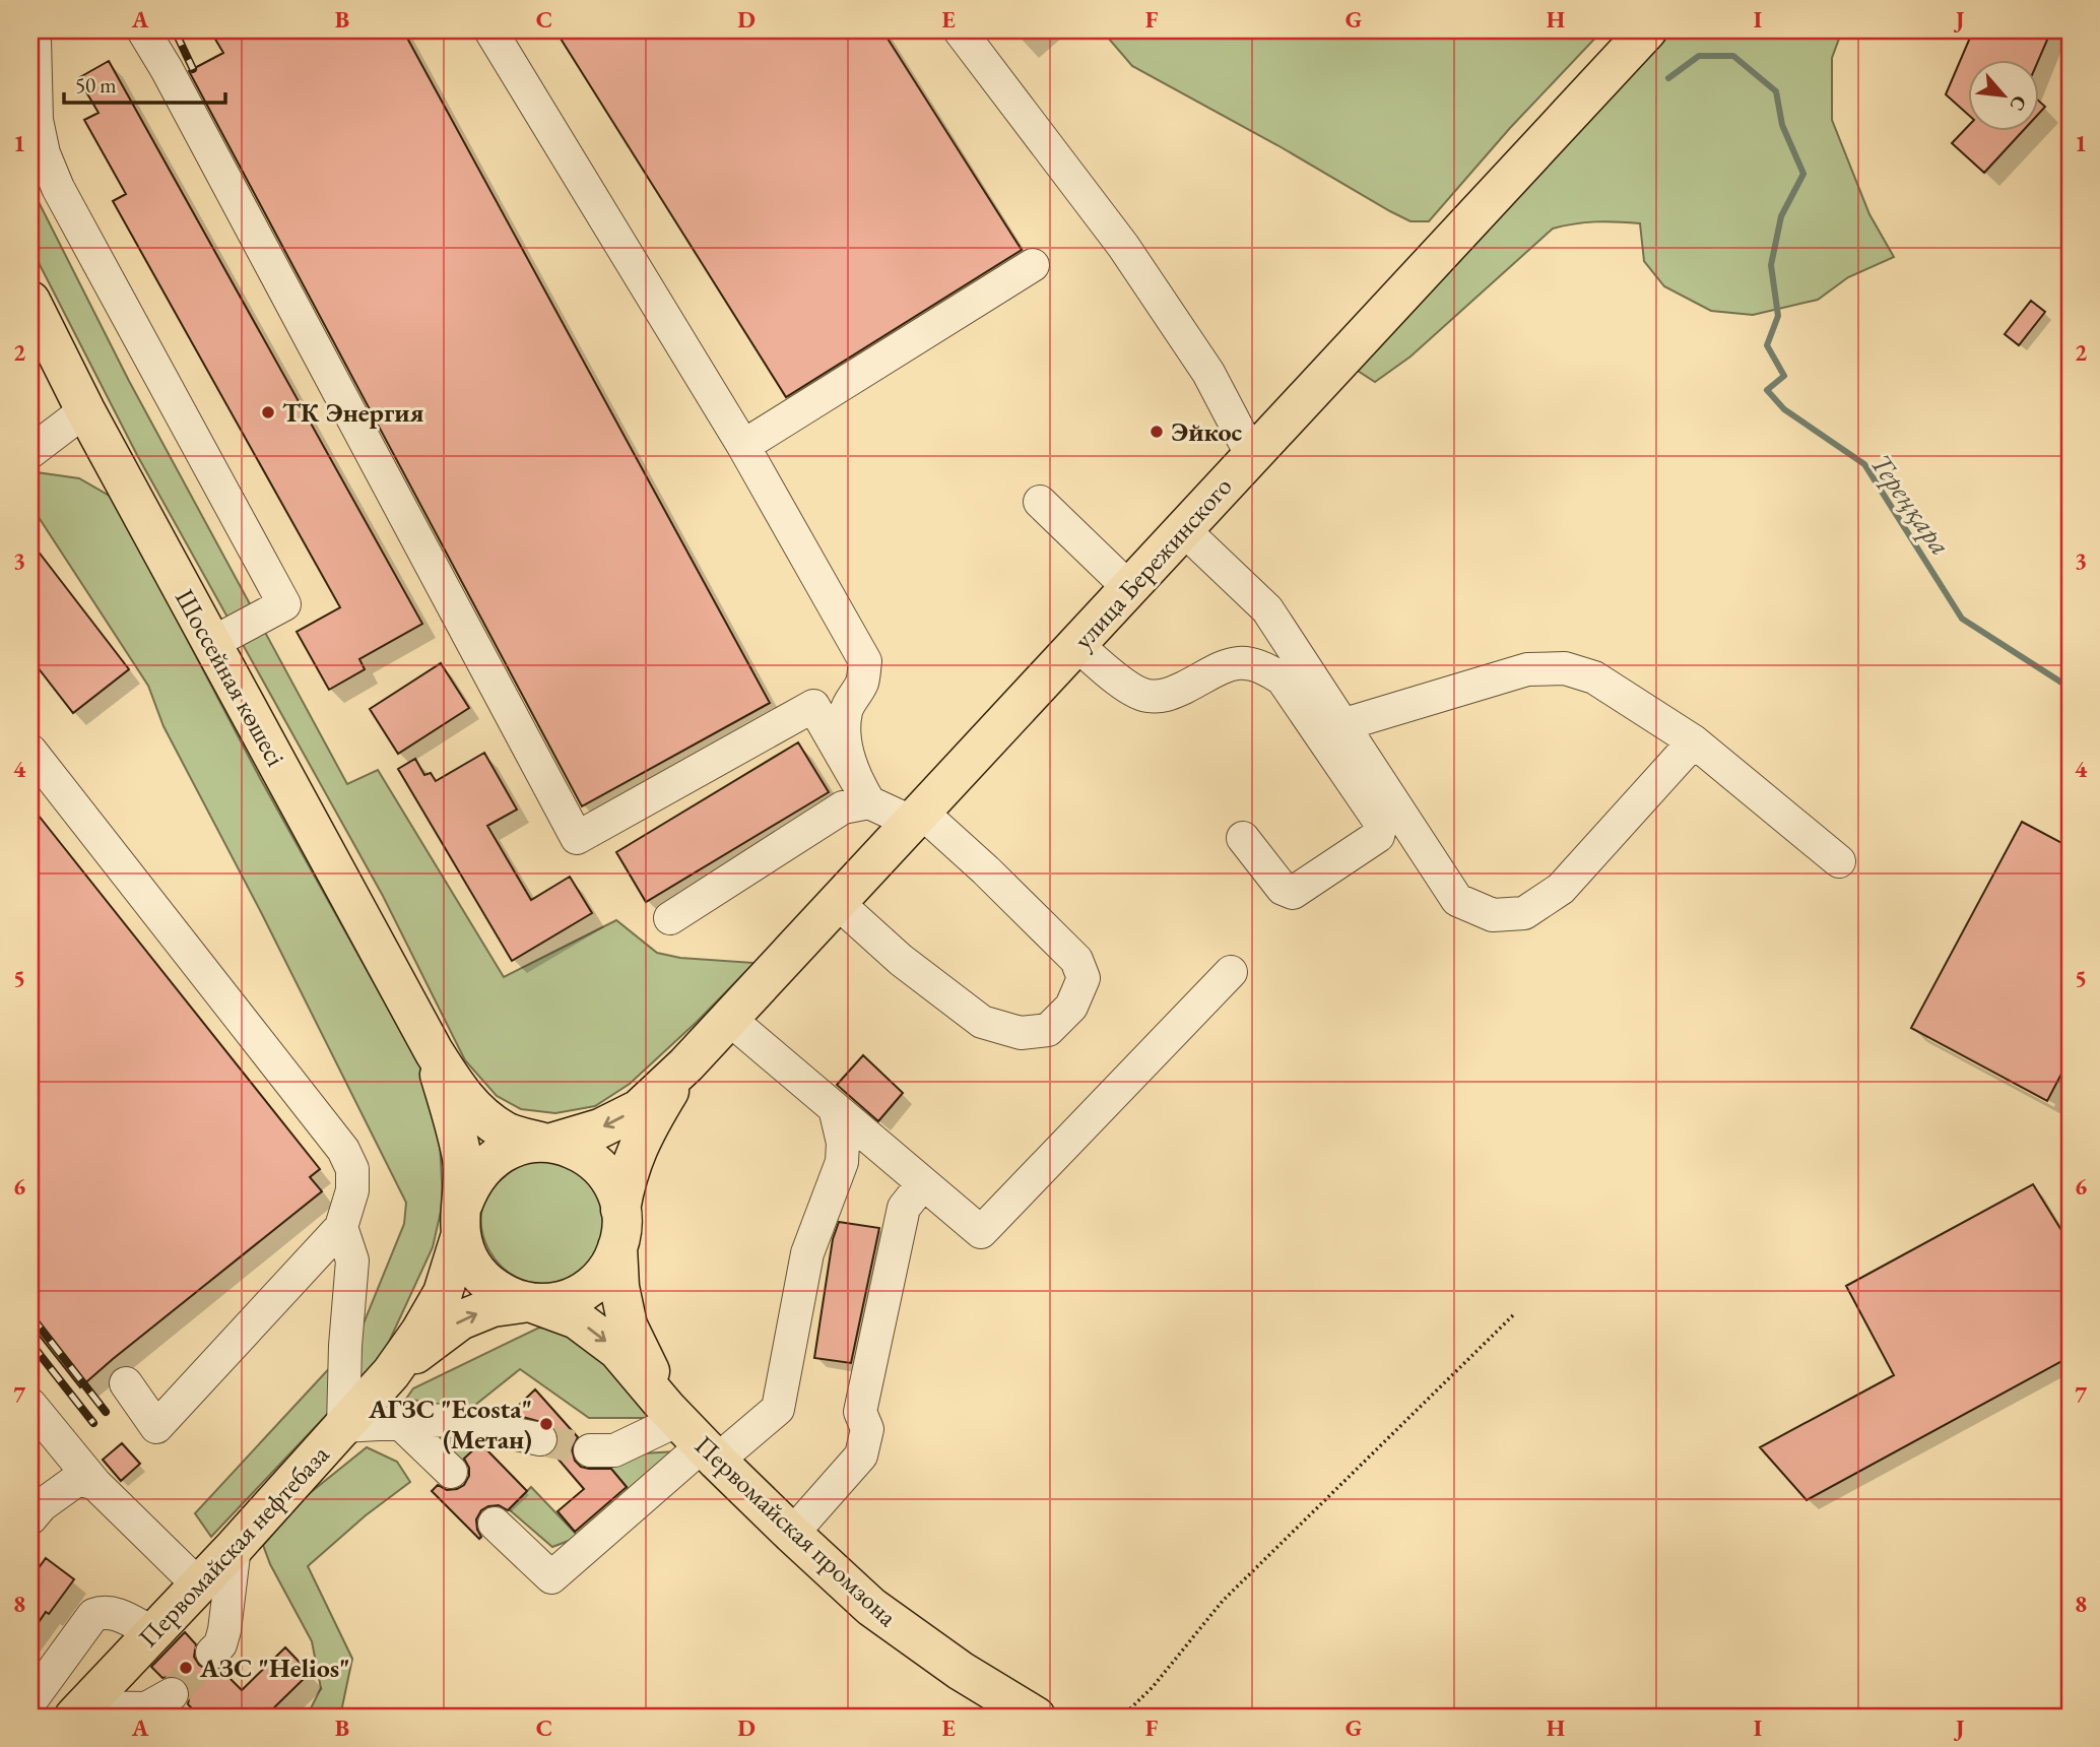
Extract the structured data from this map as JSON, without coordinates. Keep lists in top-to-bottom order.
{
  "streets": {
    "main road": [
      "улица Бережинского",
      "Шоссейная көшесі",
      "Первомайская промзона",
      "Первомайская нефтебаза"
    ]
  },
  "water": ["Тереңқара"],
  "places": [
    "ТК Энергия",
    "Эйкос",
    "АГЗС \"Ecosta\" (Метан)",
    "АЗС \"Helios\""
  ],
  "scale_bar": "50 m",
  "north": "bottom right",
  "grid": {
    "columns": [
      "A",
      "B",
      "C",
      "D",
      "E",
      "F",
      "G",
      "H",
      "I",
      "J"
    ],
    "rows": [
      "1",
      "2",
      "3",
      "4",
      "5",
      "6",
      "7",
      "8"
    ]
  }
}
